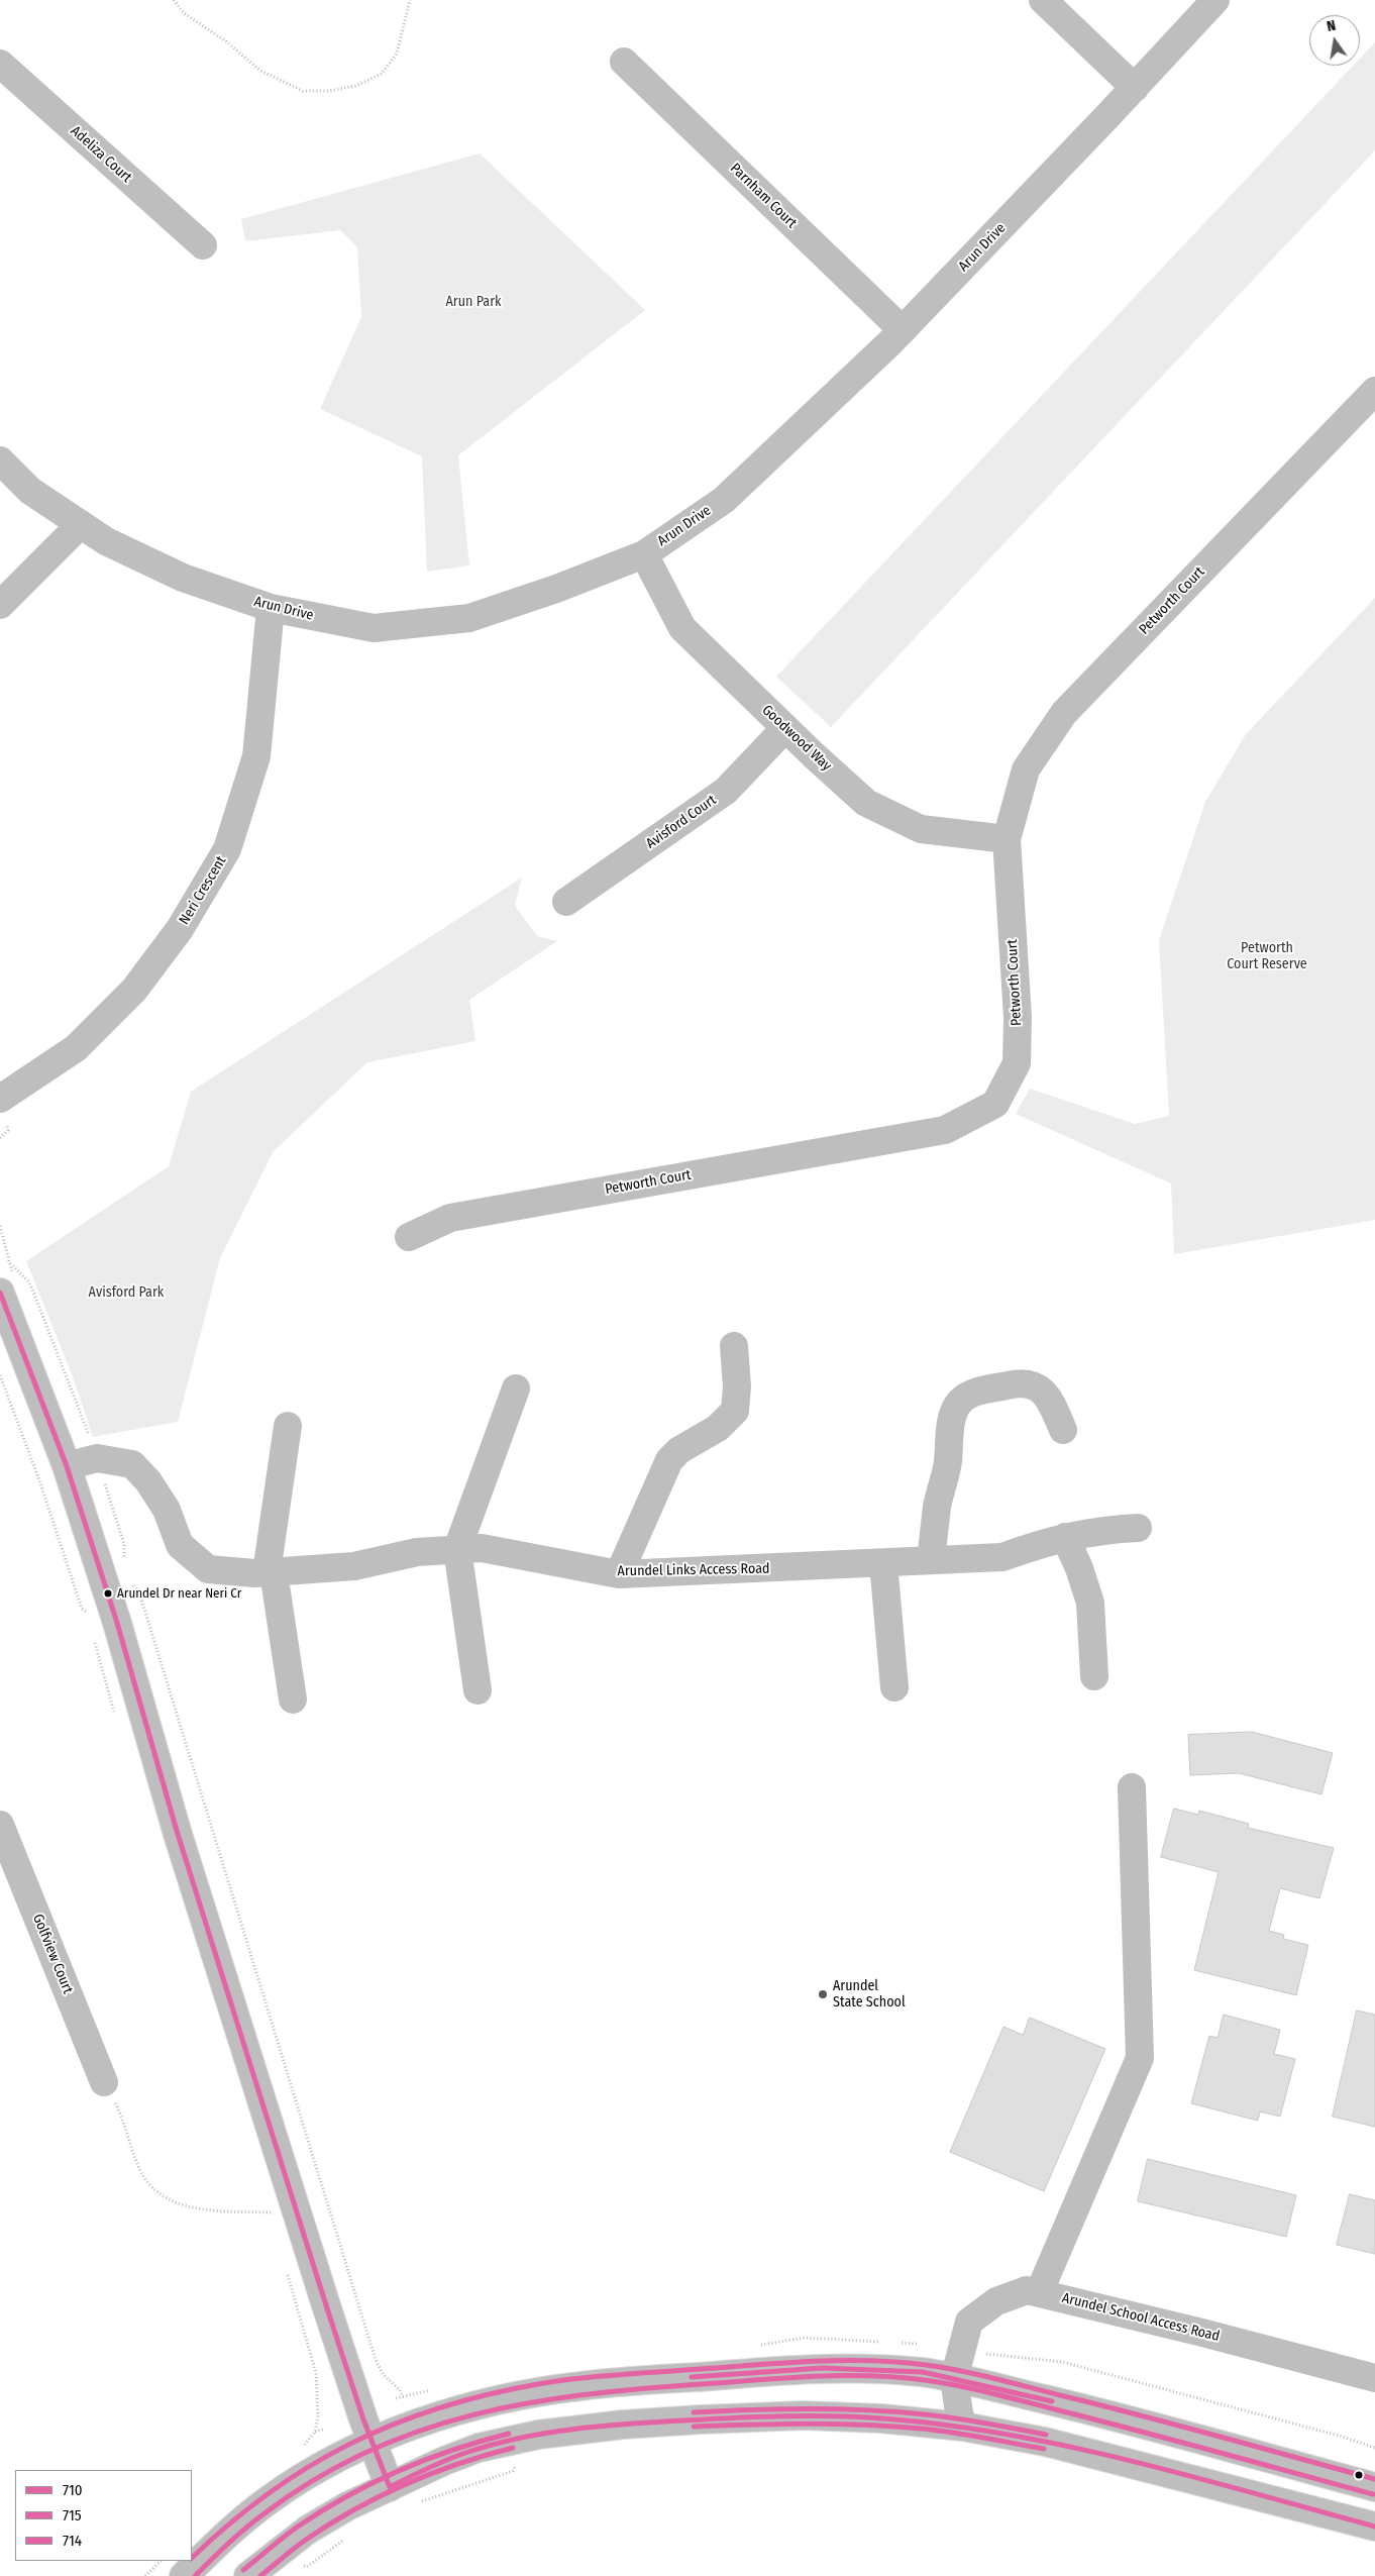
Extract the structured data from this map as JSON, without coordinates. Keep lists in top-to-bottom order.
{
  "streets": {
    "street": [
      "Adeliza Court",
      "Parnham Court",
      "Arun Drive",
      "Petworth Court",
      "Goodwood Way",
      "Avisford Court",
      "Neri Crescent",
      "Arundel Links Access Road",
      "Golfview Court",
      "Arundel School Access Road"
    ]
  },
  "crossings": [
    ["Parnham Court", "Arun Drive"],
    ["Arun Drive", "Goodwood Way"],
    ["Arun Drive", "Neri Crescent"],
    ["Petworth Court", "Goodwood Way"],
    ["Goodwood Way", "Avisford Court"]
  ],
  "parks": ["Arun Park", "Petworth Court Reserve", "Avisford Park"],
  "places": ["Arundel Dr near Neri Cr", "Arundel State School"],
  "lines": ["transit line 710", "transit line 714", "transit line 715"],
  "legend": ["710", "715", "714"],
  "north": "top"
}
